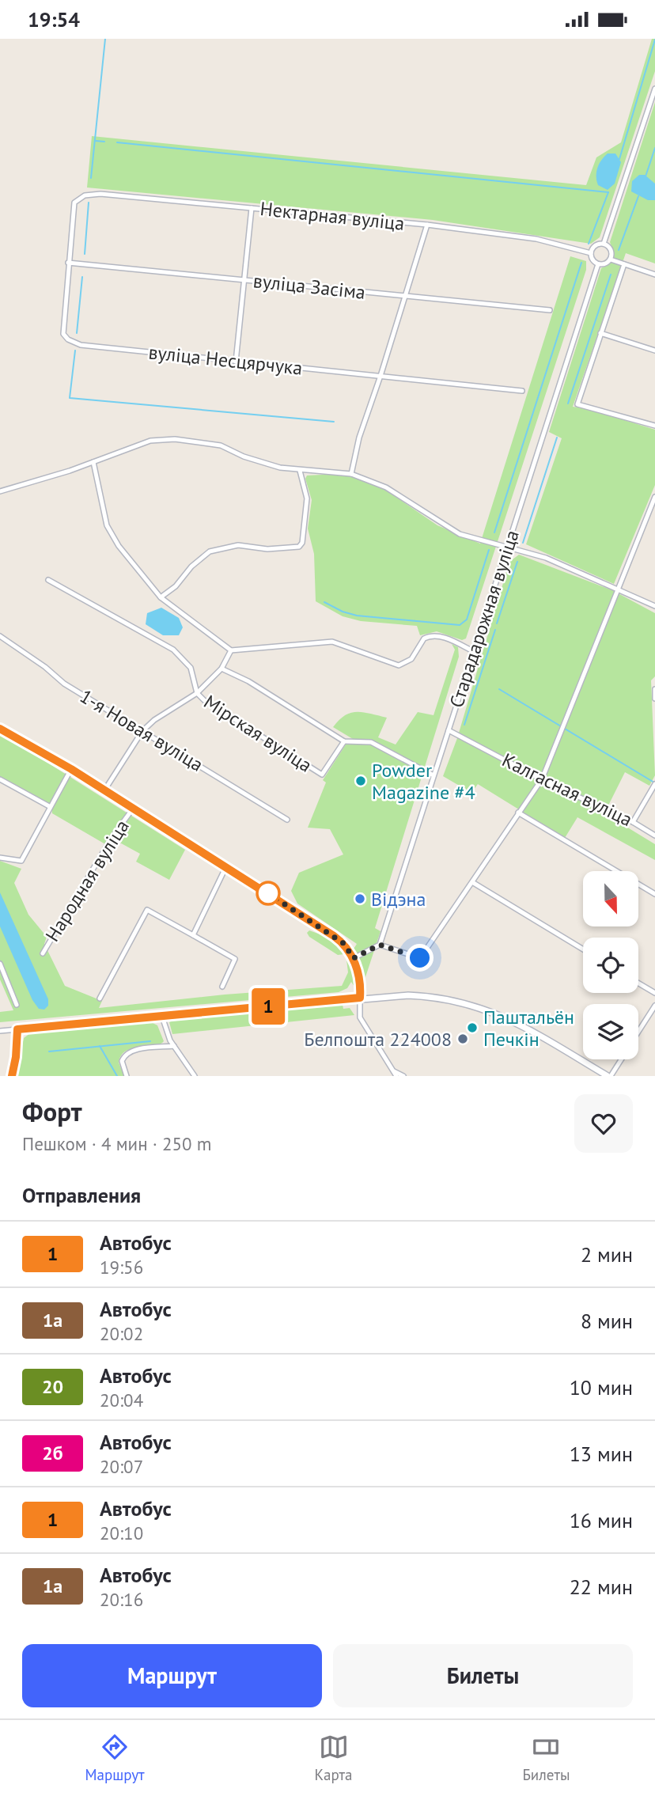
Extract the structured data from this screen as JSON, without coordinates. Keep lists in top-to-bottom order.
{
  "streets": {
    "street": [
      "Нектарная вуліца",
      "вуліца Засіма",
      "вуліца Несцярчука",
      "Старадарожная вуліца",
      "1-я Новая вуліца",
      "Мірская вуліца",
      "Калгасная вуліца",
      "Народная вуліца"
    ]
  },
  "crossings": [
    ["Нектарная вуліца", "вуліца Несцярчука"],
    ["Нектарная вуліца", "Старадарожная вуліца"],
    ["вуліца Засіма", "вуліца Несцярчука"],
    ["Старадарожная вуліца", "Калгасная вуліца"]
  ],
  "places": [
    "Powder Magazine #4",
    "Відэна",
    "Паштальён Печкін",
    "Белпошта 224008"
  ],
  "lines": ["bus line 1"],
  "north": "bottom",
  "page": {
    "status": "19:54",
    "on_map": "1",
    "heading": [
      ["Форт", "Пешком · 4 мин · 250 m"],
      "Отправления"
    ],
    "list": [
      {
        "mark": "1",
        "name": "Автобус",
        "note": "19:56",
        "value": "2 мин"
      },
      {
        "mark": "1а",
        "name": "Автобус",
        "note": "20:02",
        "value": "8 мин"
      },
      {
        "mark": "20",
        "name": "Автобус",
        "note": "20:04",
        "value": "10 мин"
      },
      {
        "mark": "2б",
        "name": "Автобус",
        "note": "20:07",
        "value": "13 мин"
      },
      {
        "mark": "1",
        "name": "Автобус",
        "note": "20:10",
        "value": "16 мин"
      },
      {
        "mark": "1а",
        "name": "Автобус",
        "note": "20:16",
        "value": "22 мин"
      }
    ],
    "buttons": ["Маршрут", "Билеты"],
    "tabs": ["Маршрут", "Карта", "Билеты"]
  }
}
